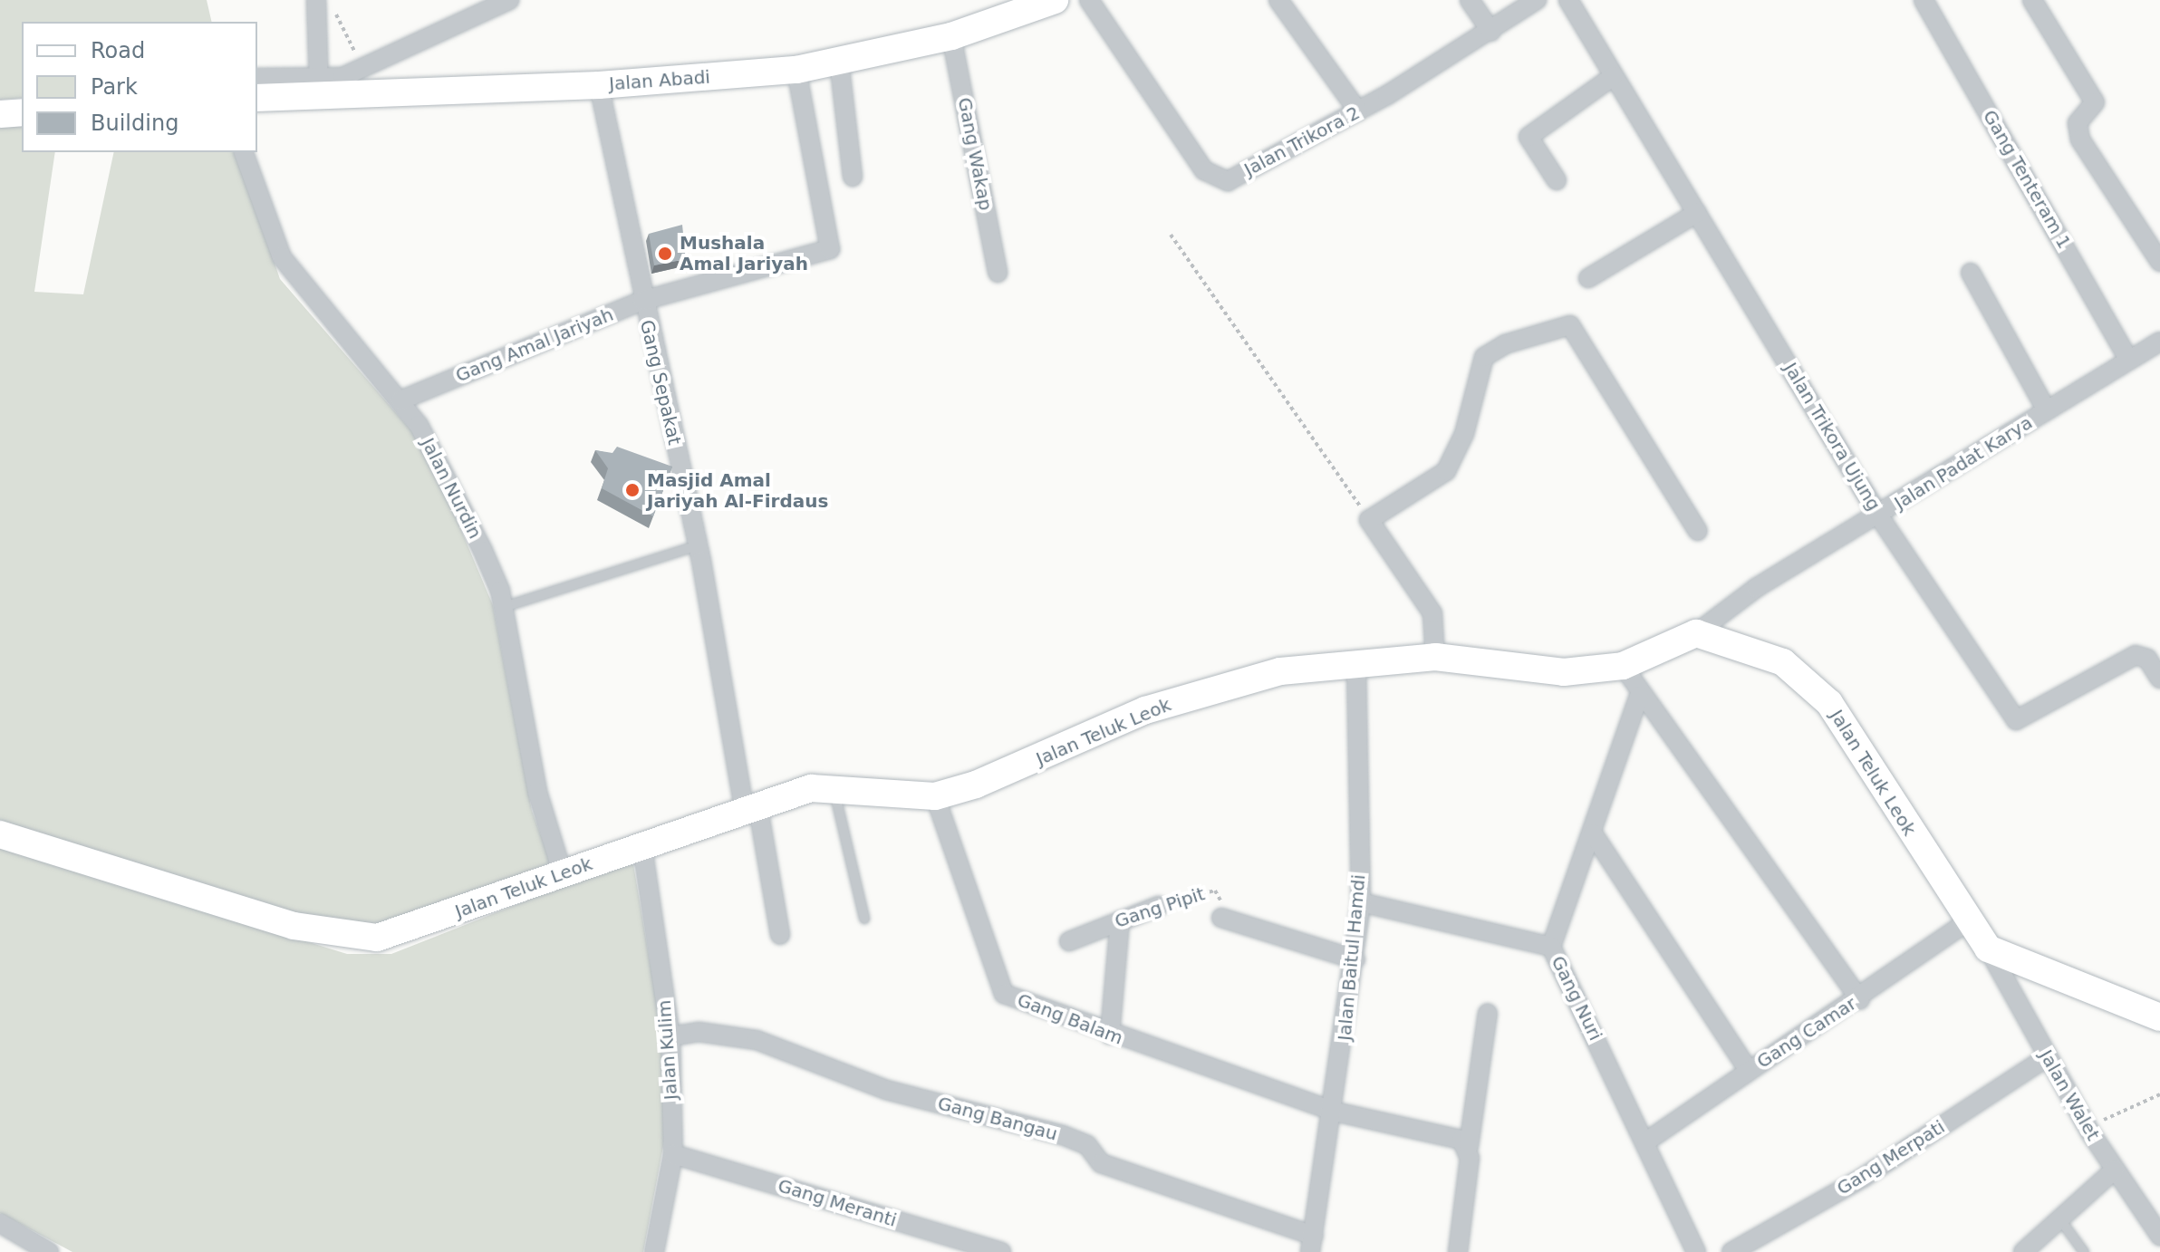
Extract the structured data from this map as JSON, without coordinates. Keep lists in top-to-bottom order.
{
  "streets": {
    "street": [
      "Jalan Abadi",
      "Jalan Trikora 2",
      "Gang Wakap",
      "Gang Tenteram 1",
      "Gang Amal Jariyah",
      "Gang Sepakat",
      "Jalan Trikora Ujung",
      "Jalan Padat Karya",
      "Jalan Nurdin",
      "Jalan Teluk Leok",
      "Gang Pipit",
      "Jalan Baitul Hamdi",
      "Gang Nuri",
      "Gang Balam",
      "Gang Camar",
      "Jalan Kulim",
      "Jalan Walet",
      "Gang Bangau",
      "Gang Merpati",
      "Gang Meranti"
    ]
  },
  "crossings": [
    ["Jalan Abadi", "Gang Wakap"],
    ["Jalan Abadi", "Gang Amal Jariyah"],
    ["Jalan Abadi", "Gang Sepakat"],
    ["Gang Tenteram 1", "Jalan Padat Karya"],
    ["Gang Amal Jariyah", "Gang Sepakat"],
    ["Gang Amal Jariyah", "Jalan Nurdin"],
    ["Gang Sepakat", "Jalan Teluk Leok"],
    ["Jalan Trikora Ujung", "Jalan Padat Karya"],
    ["Jalan Padat Karya", "Jalan Teluk Leok"],
    ["Jalan Nurdin", "Jalan Teluk Leok"],
    ["Jalan Teluk Leok", "Jalan Baitul Hamdi"],
    ["Jalan Teluk Leok", "Gang Balam"],
    ["Jalan Teluk Leok", "Gang Camar"],
    ["Jalan Teluk Leok", "Jalan Kulim"],
    ["Jalan Teluk Leok", "Jalan Walet"],
    ["Gang Pipit", "Jalan Baitul Hamdi"],
    ["Jalan Baitul Hamdi", "Gang Balam"],
    ["Jalan Baitul Hamdi", "Gang Bangau"],
    ["Gang Nuri", "Gang Camar"],
    ["Jalan Kulim", "Gang Bangau"],
    ["Jalan Kulim", "Gang Meranti"],
    ["Jalan Walet", "Gang Merpati"]
  ],
  "places": ["Mushala Amal Jariyah", "Masjid Amal Jariyah Al-Firdaus"],
  "legend": ["Road", "Park", "Building"]
}
